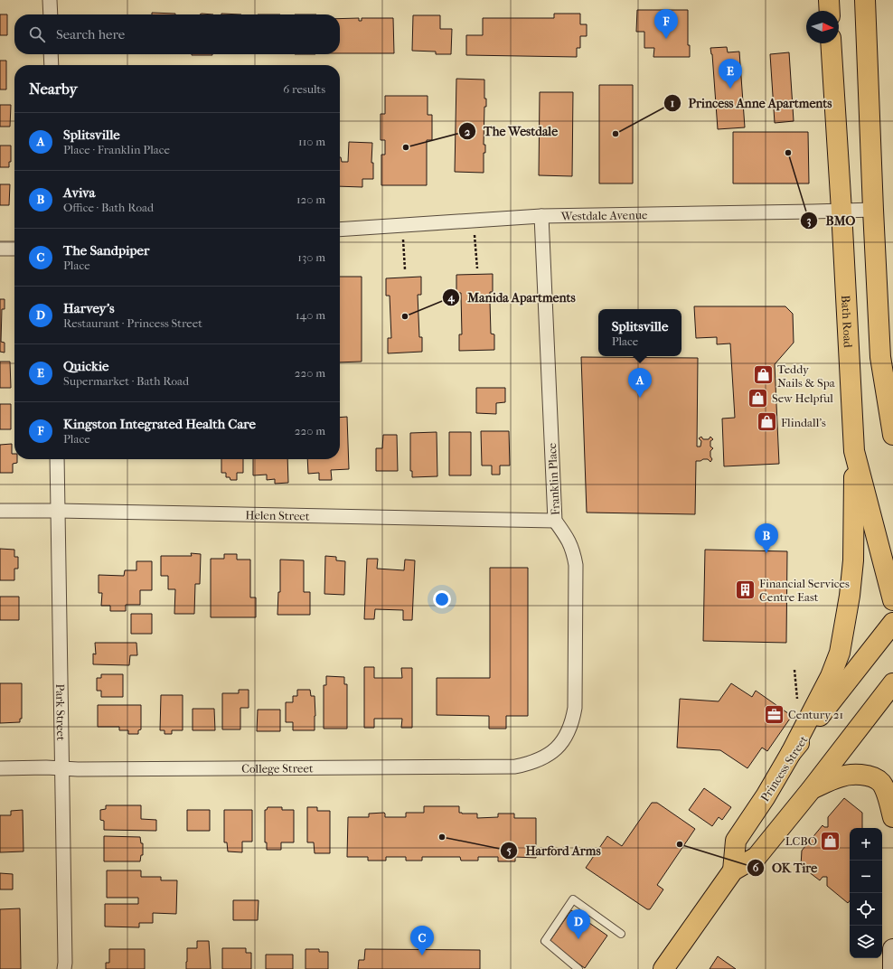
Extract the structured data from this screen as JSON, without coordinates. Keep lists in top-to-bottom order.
{
  "streets": {
    "main road": ["Bath Road", "Princess Street"],
    "street": [
      "Westdale Avenue",
      "Franklin Place",
      "Helen Street",
      "Park Street",
      "College Street"
    ]
  },
  "crossings": [
    ["Westdale Avenue", "Bath Road"],
    ["Westdale Avenue", "Franklin Place"],
    ["Franklin Place", "Helen Street"],
    ["Franklin Place", "College Street"],
    ["Helen Street", "Park Street"],
    ["Park Street", "College Street"]
  ],
  "places": {
    "other": [
      "Princess Anne Apartments",
      "The Westdale",
      "BMO",
      "Manida Apartments",
      "Harford Arms",
      "OK Tire"
    ],
    "shop": [
      "Teddy Nails & Spa",
      "Sew Helpful",
      "Flindall's",
      "LCBO"
    ],
    "building": ["Financial Services Centre East"],
    "office": ["Century 21"]
  },
  "north": "right",
  "page": {
    "pins": [
      "F",
      "E",
      "A",
      "B",
      "D",
      "C"
    ],
    "search": "Search here",
    "heading": ["Nearby", "6 results"],
    "list": [
      {
        "mark": "A",
        "name": "Splitsville",
        "note": "Place · Franklin Place",
        "value": "110 m"
      },
      {
        "mark": "B",
        "name": "Aviva",
        "note": "Office · Bath Road",
        "value": "120 m"
      },
      {
        "mark": "C",
        "name": "The Sandpiper",
        "note": "Place",
        "value": "130 m"
      },
      {
        "mark": "D",
        "name": "Harvey's",
        "note": "Restaurant · Princess Street",
        "value": "140 m"
      },
      {
        "mark": "E",
        "name": "Quickie",
        "note": "Supermarket · Bath Road",
        "value": "220 m"
      },
      {
        "mark": "F",
        "name": "Kingston Integrated Health Care",
        "note": "Place",
        "value": "220 m"
      }
    ],
    "popup": ["Splitsville", "Place"],
    "map_buttons": ["+", "−"]
  }
}
